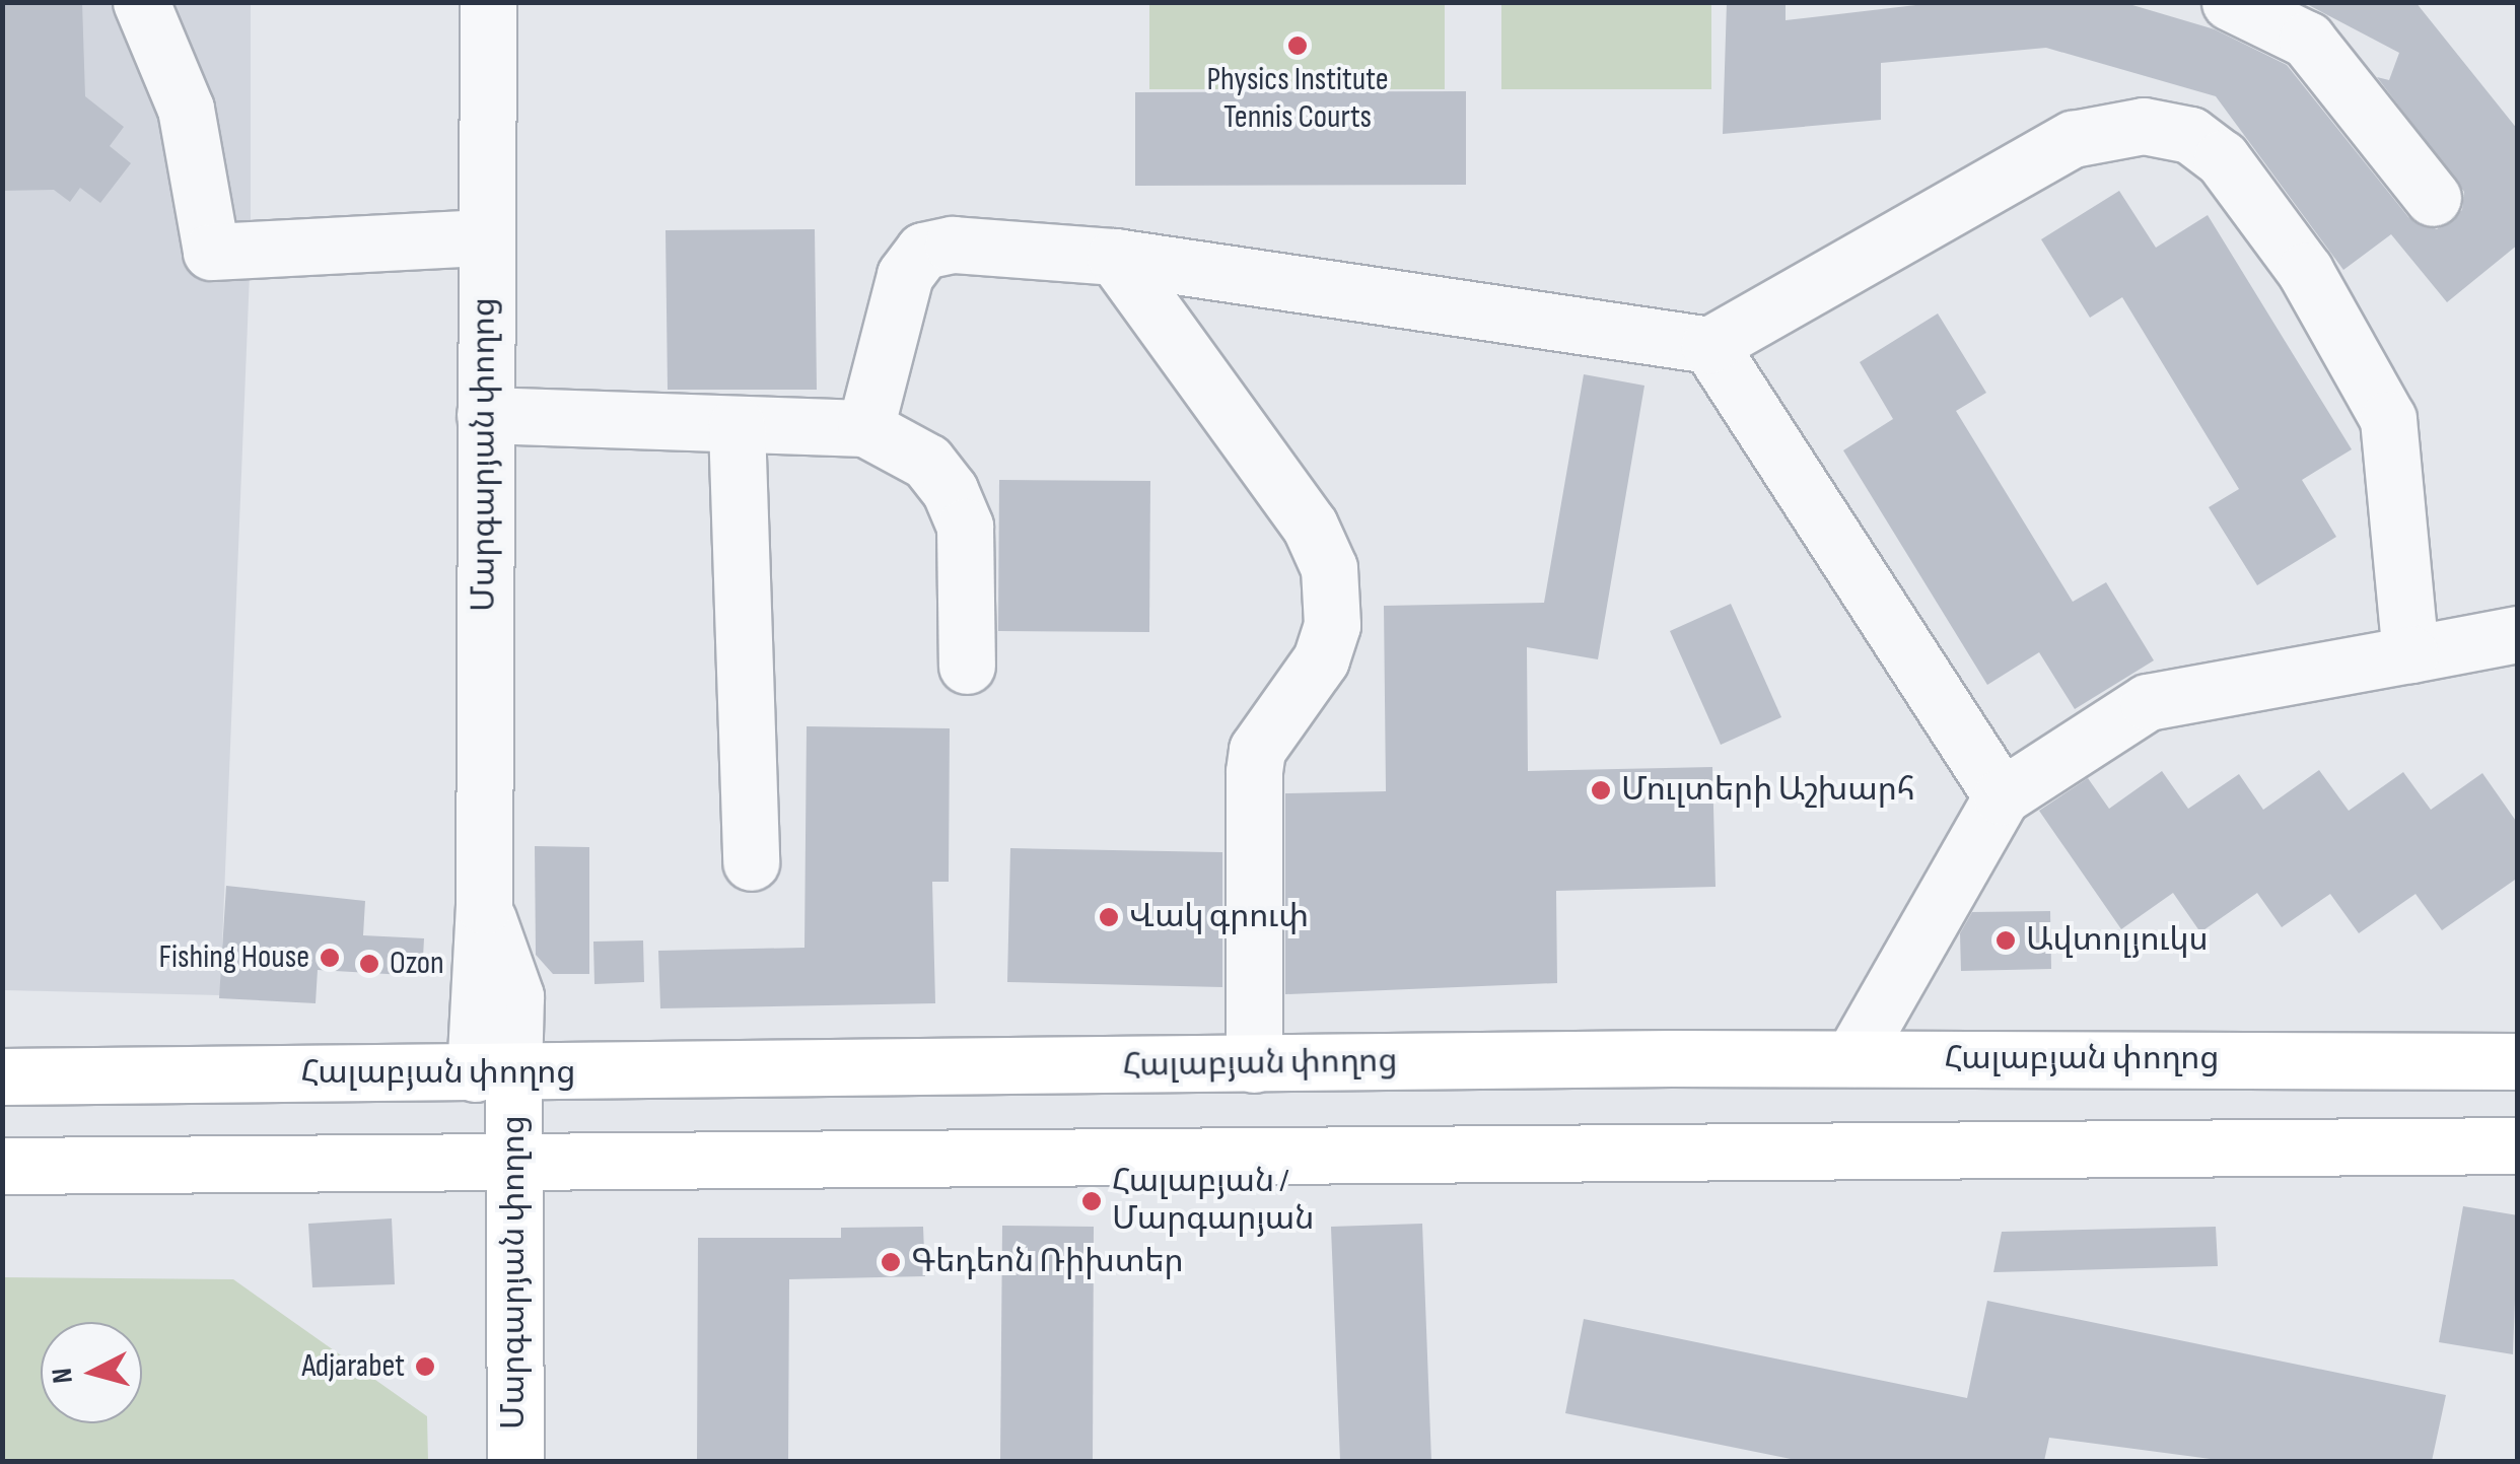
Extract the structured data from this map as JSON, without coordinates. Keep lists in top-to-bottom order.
{
  "streets": {
    "main road": ["Մարգարյան փողոց", "Հալաբյան փողոց"]
  },
  "crossings": [
    ["Մարգարյան փողոց", "Հալաբյան փողոց"]
  ],
  "places": [
    "Physics Institute Tennis Courts",
    "Մուլտերի Աշխարհ",
    "Վակ գրուփ",
    "Ավտոլյուկս",
    "Fishing House",
    "Ozon",
    "Հալաբյան / Մարգարյան",
    "Գեդեոն Ռիխտեր",
    "Adjarabet"
  ],
  "north": "left"
}
